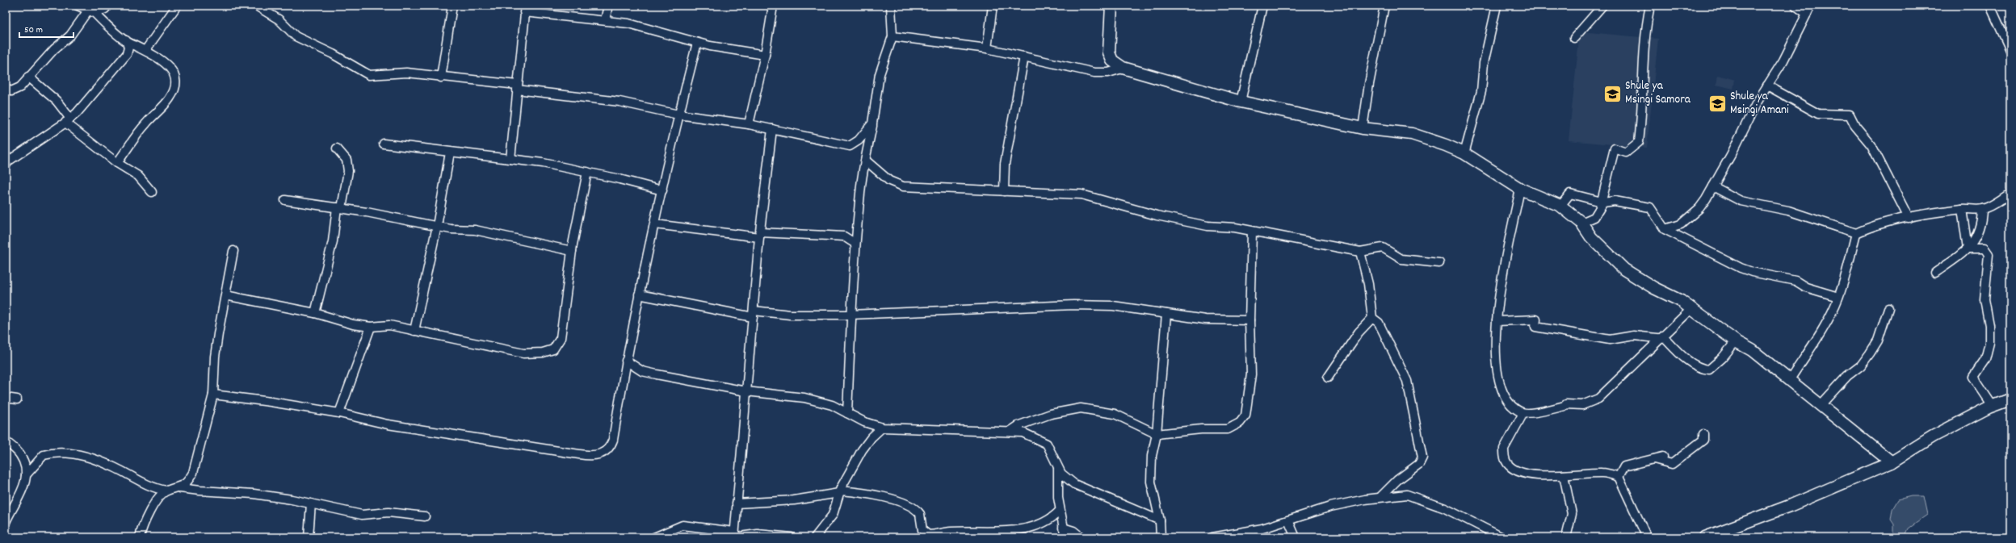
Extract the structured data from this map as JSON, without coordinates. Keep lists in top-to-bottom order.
{
  "places": {
    "school or university": ["Shule ya Msingi Samora", "Shule ya Msingi Amani"]
  },
  "scale_bar": "50 m"
}
